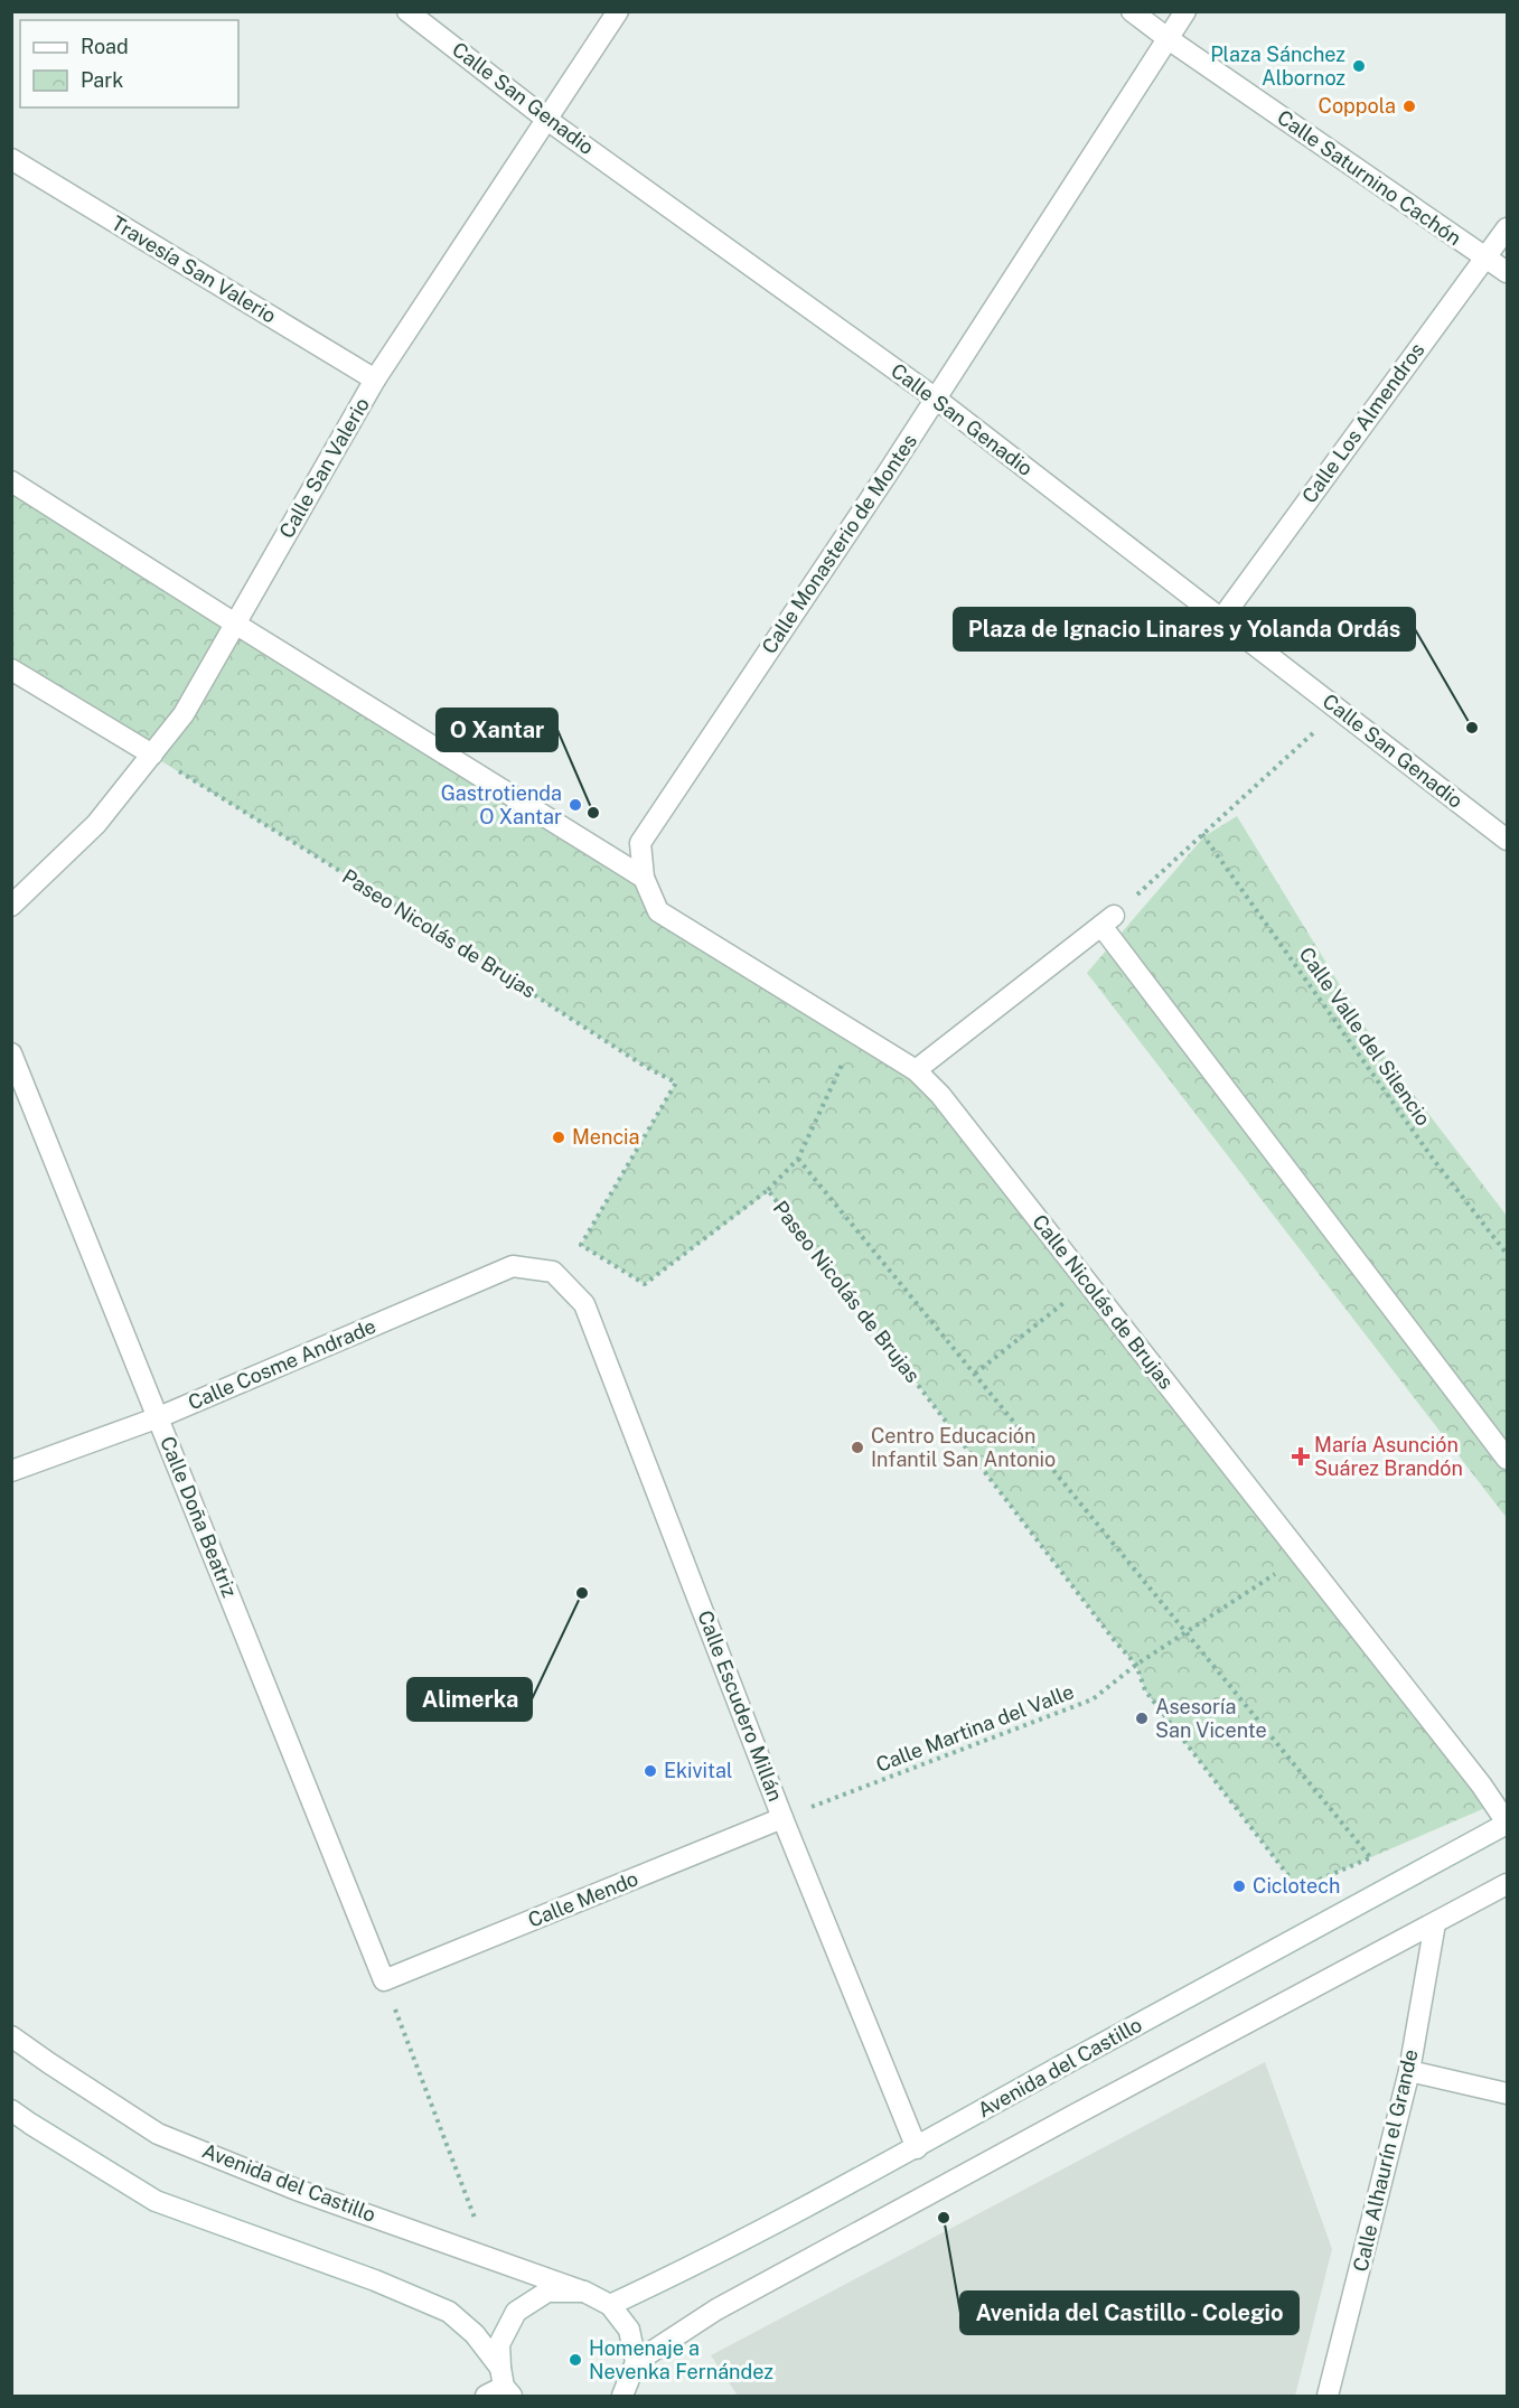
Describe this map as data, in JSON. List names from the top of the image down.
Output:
{
  "streets": {
    "street": [
      "Calle San Genadio",
      "Calle Saturnino Cachón",
      "Travesía San Valerio",
      "Calle Los Almendros",
      "Calle San Valerio",
      "Calle Monasterio de Montes",
      "Calle Nicolás de Brujas",
      "Calle Cosme Andrade",
      "Calle Doña Beatriz",
      "Calle Escudero Millán",
      "Calle Mendo",
      "Avenida del Castillo",
      "Calle Alhaurín el Grande"
    ],
    "path": ["Paseo Nicolás de Brujas", "Calle Valle del Silencio", "Calle Martina del Valle"]
  },
  "crossings": [
    ["Calle San Genadio", "Calle Los Almendros"],
    ["Calle San Genadio", "Calle San Valerio"],
    ["Calle San Genadio", "Calle Monasterio de Montes"],
    ["Calle Saturnino Cachón", "Calle Los Almendros"],
    ["Calle Saturnino Cachón", "Calle Monasterio de Montes"],
    ["Travesía San Valerio", "Calle San Valerio"],
    ["Calle San Valerio", "Paseo Nicolás de Brujas"],
    ["Calle Monasterio de Montes", "Calle Nicolás de Brujas"],
    ["Paseo Nicolás de Brujas", "Calle Martina del Valle"],
    ["Calle Nicolás de Brujas", "Calle Martina del Valle"],
    ["Calle Nicolás de Brujas", "Avenida del Castillo"],
    ["Calle Cosme Andrade", "Calle Doña Beatriz"],
    ["Calle Cosme Andrade", "Calle Escudero Millán"],
    ["Calle Doña Beatriz", "Calle Mendo"],
    ["Calle Escudero Millán", "Calle Martina del Valle"],
    ["Calle Escudero Millán", "Calle Mendo"],
    ["Calle Escudero Millán", "Avenida del Castillo"],
    ["Calle Martina del Valle", "Calle Mendo"]
  ],
  "places": {
    "other": [
      "Plaza Sánchez Albornoz",
      "Coppola",
      "Plaza de Ignacio Linares y Yolanda Ordás",
      "Gastrotienda O Xantar",
      "O Xantar",
      "Mencia",
      "Centro Educación Infantil San Antonio",
      "Alimerka",
      "Asesoría San Vicente",
      "Ekivital",
      "Ciclotech",
      "Avenida del Castillo - Colegio",
      "Homenaje a Nevenka Fernández"
    ],
    "health": ["María Asunción Suárez Brandón"]
  },
  "legend": ["Road", "Park"]
}
